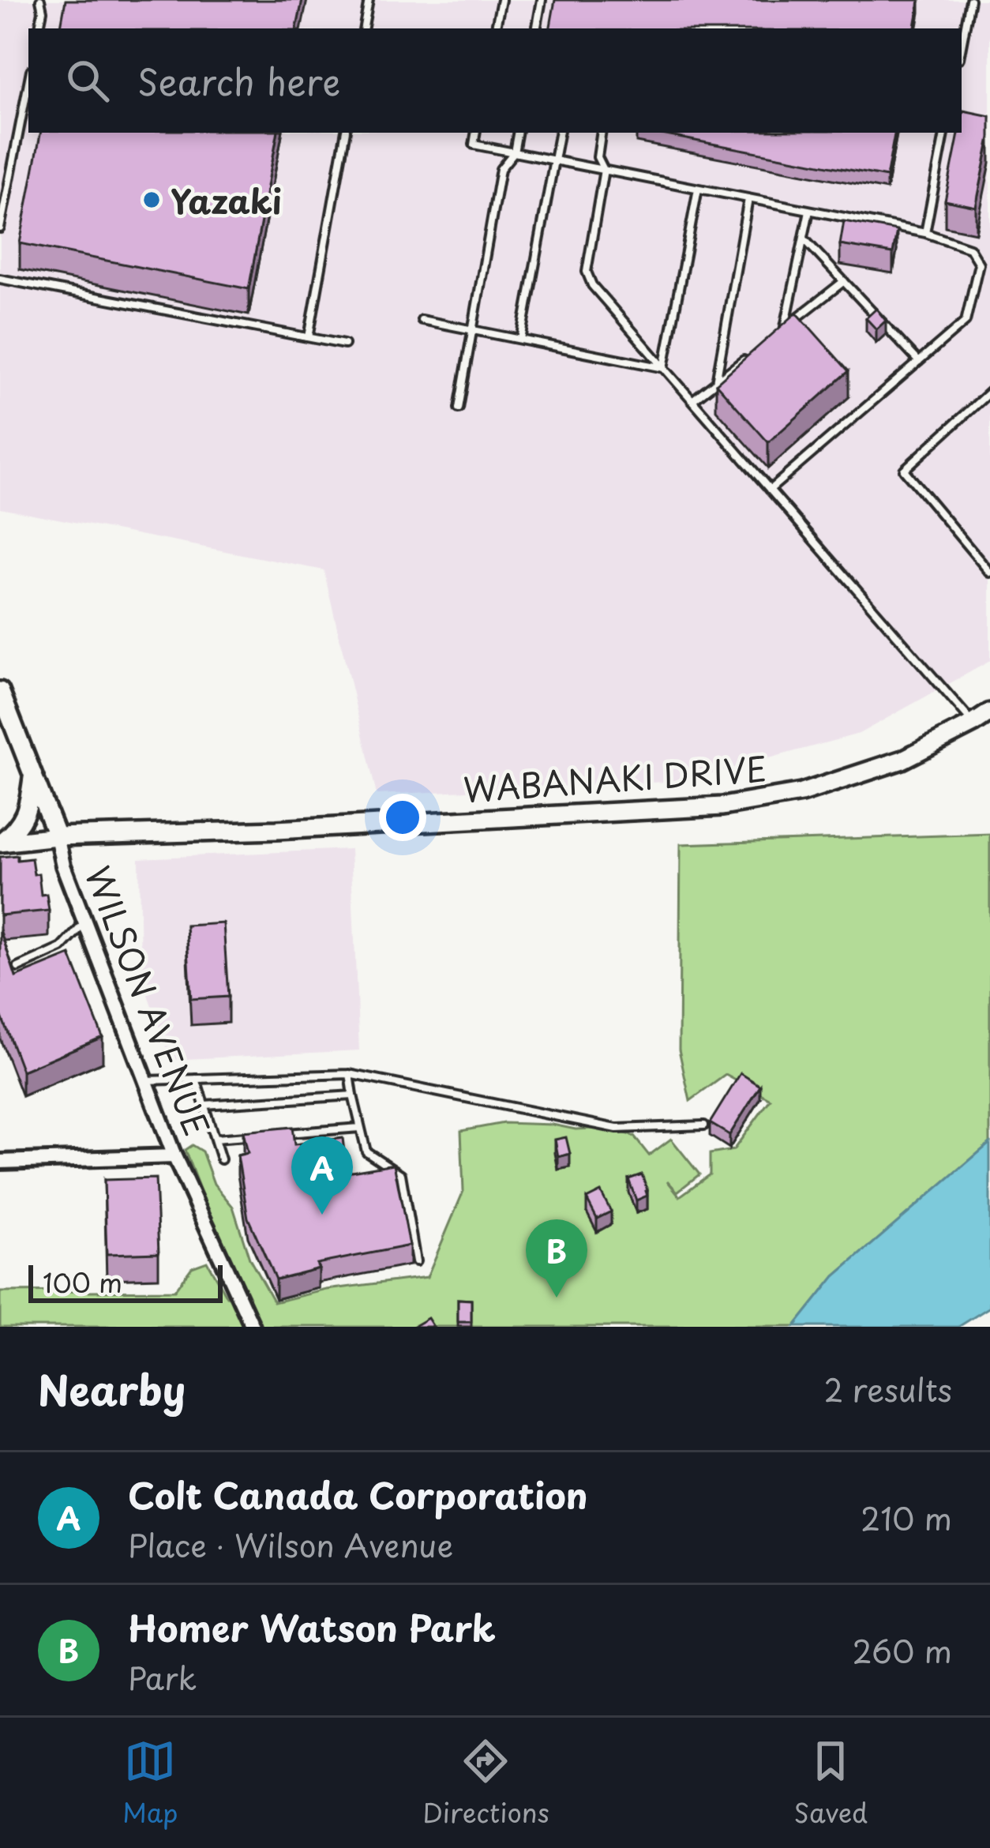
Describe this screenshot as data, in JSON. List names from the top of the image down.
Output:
{
  "streets": {
    "street": ["WABANAKI DRIVE", "WILSON AVENUE"]
  },
  "crossings": [
    ["WABANAKI DRIVE", "WILSON AVENUE"]
  ],
  "places": ["Yazaki"],
  "scale_bar": "100 m",
  "page": {
    "search": "Search here",
    "pins": ["A", "B"],
    "scale": "100 m",
    "heading": ["Nearby", "2 results"],
    "list": [
      {
        "mark": "A",
        "name": "Colt Canada Corporation",
        "note": "Place · Wilson Avenue",
        "value": "210 m"
      },
      {
        "mark": "B",
        "name": "Homer Watson Park",
        "note": "Park",
        "value": "260 m"
      }
    ],
    "nav": ["Map", "Directions", "Saved"]
  }
}
